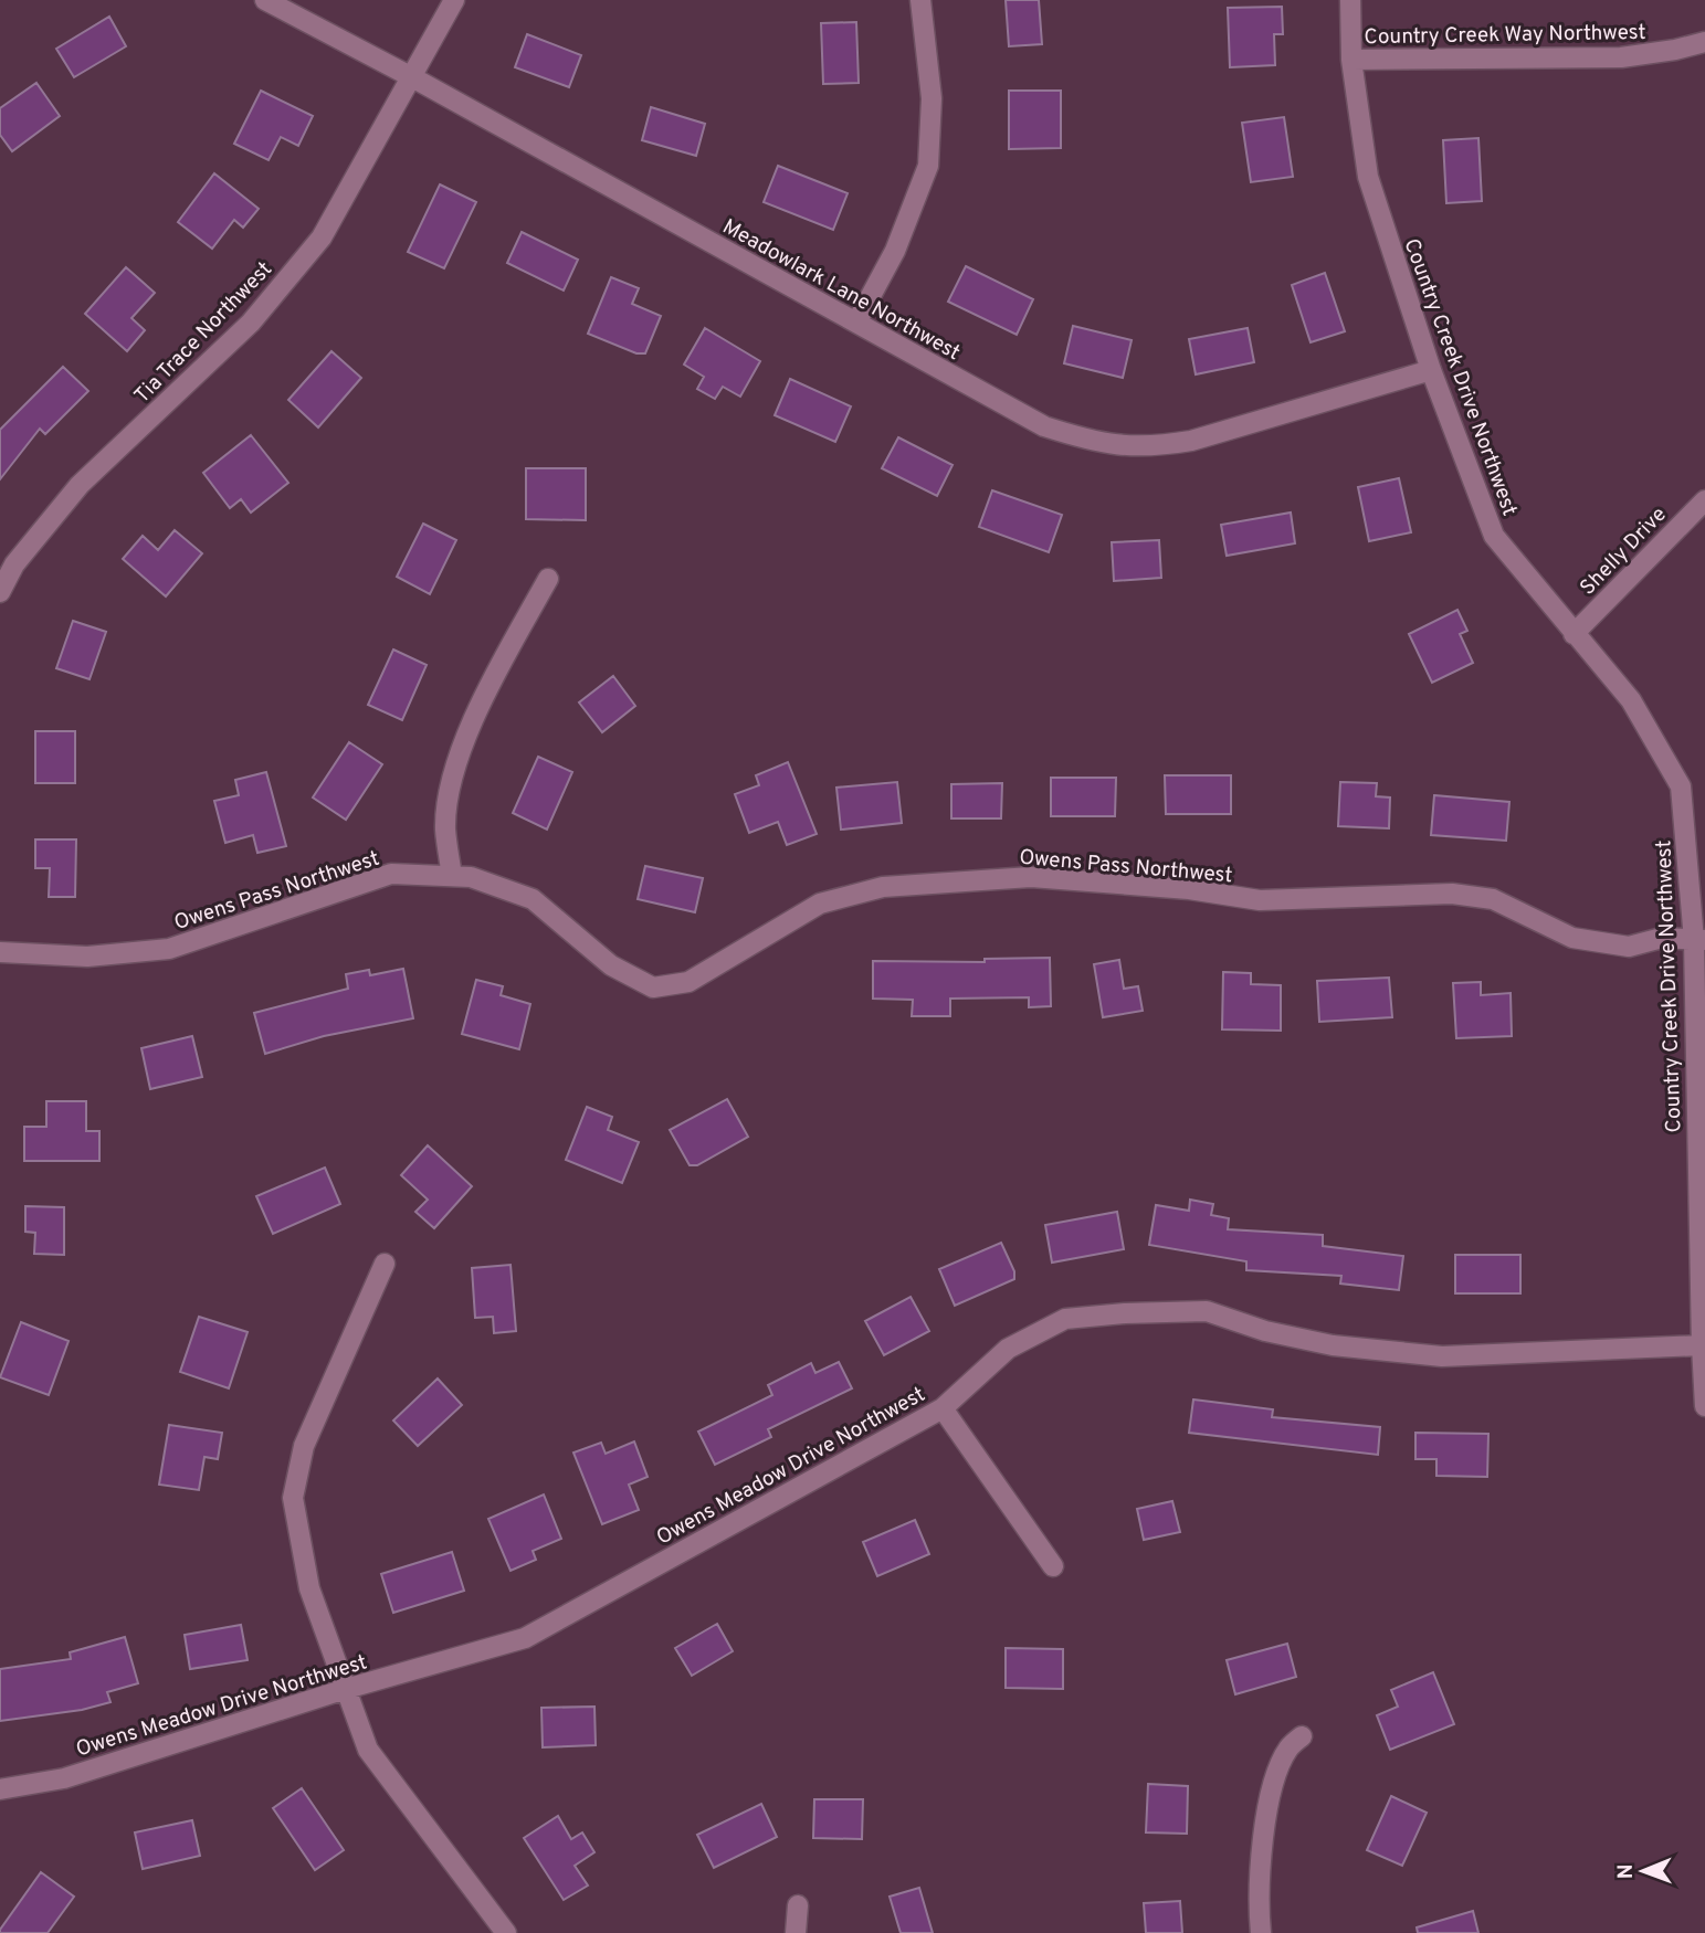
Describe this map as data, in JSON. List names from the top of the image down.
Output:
{
  "streets": {
    "street": [
      "Country Creek Way Northwest",
      "Meadowlark Lane Northwest",
      "Tia Trace Northwest",
      "Country Creek Drive Northwest",
      "Shelly Drive",
      "Owens Pass Northwest",
      "Owens Meadow Drive Northwest"
    ]
  },
  "crossings": [
    ["Country Creek Way Northwest", "Country Creek Drive Northwest"],
    ["Meadowlark Lane Northwest", "Tia Trace Northwest"],
    ["Meadowlark Lane Northwest", "Country Creek Drive Northwest"],
    ["Country Creek Drive Northwest", "Shelly Drive"],
    ["Country Creek Drive Northwest", "Owens Pass Northwest"],
    ["Country Creek Drive Northwest", "Owens Meadow Drive Northwest"]
  ],
  "north": "left"
}
